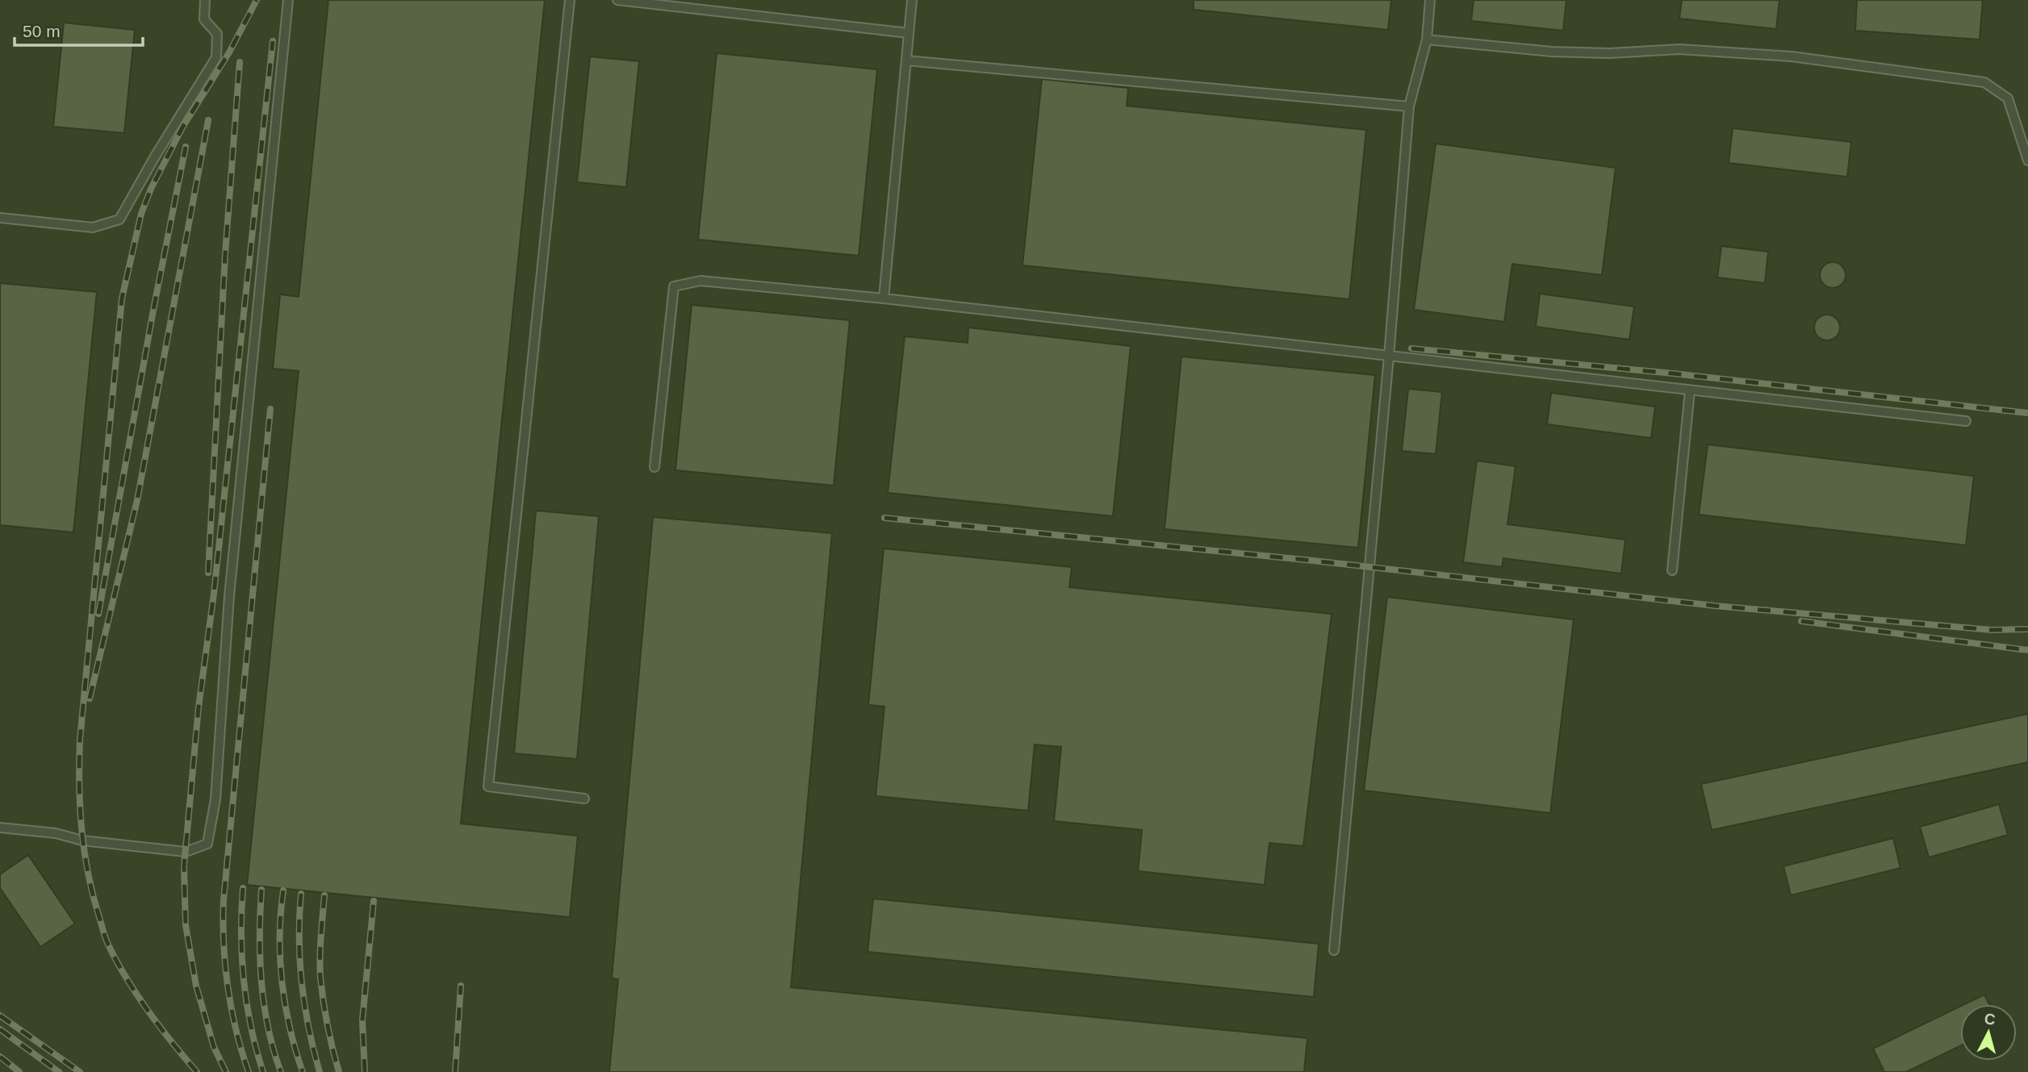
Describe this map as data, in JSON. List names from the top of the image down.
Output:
{
  "scale_bar": "50 m",
  "north": "top"
}
